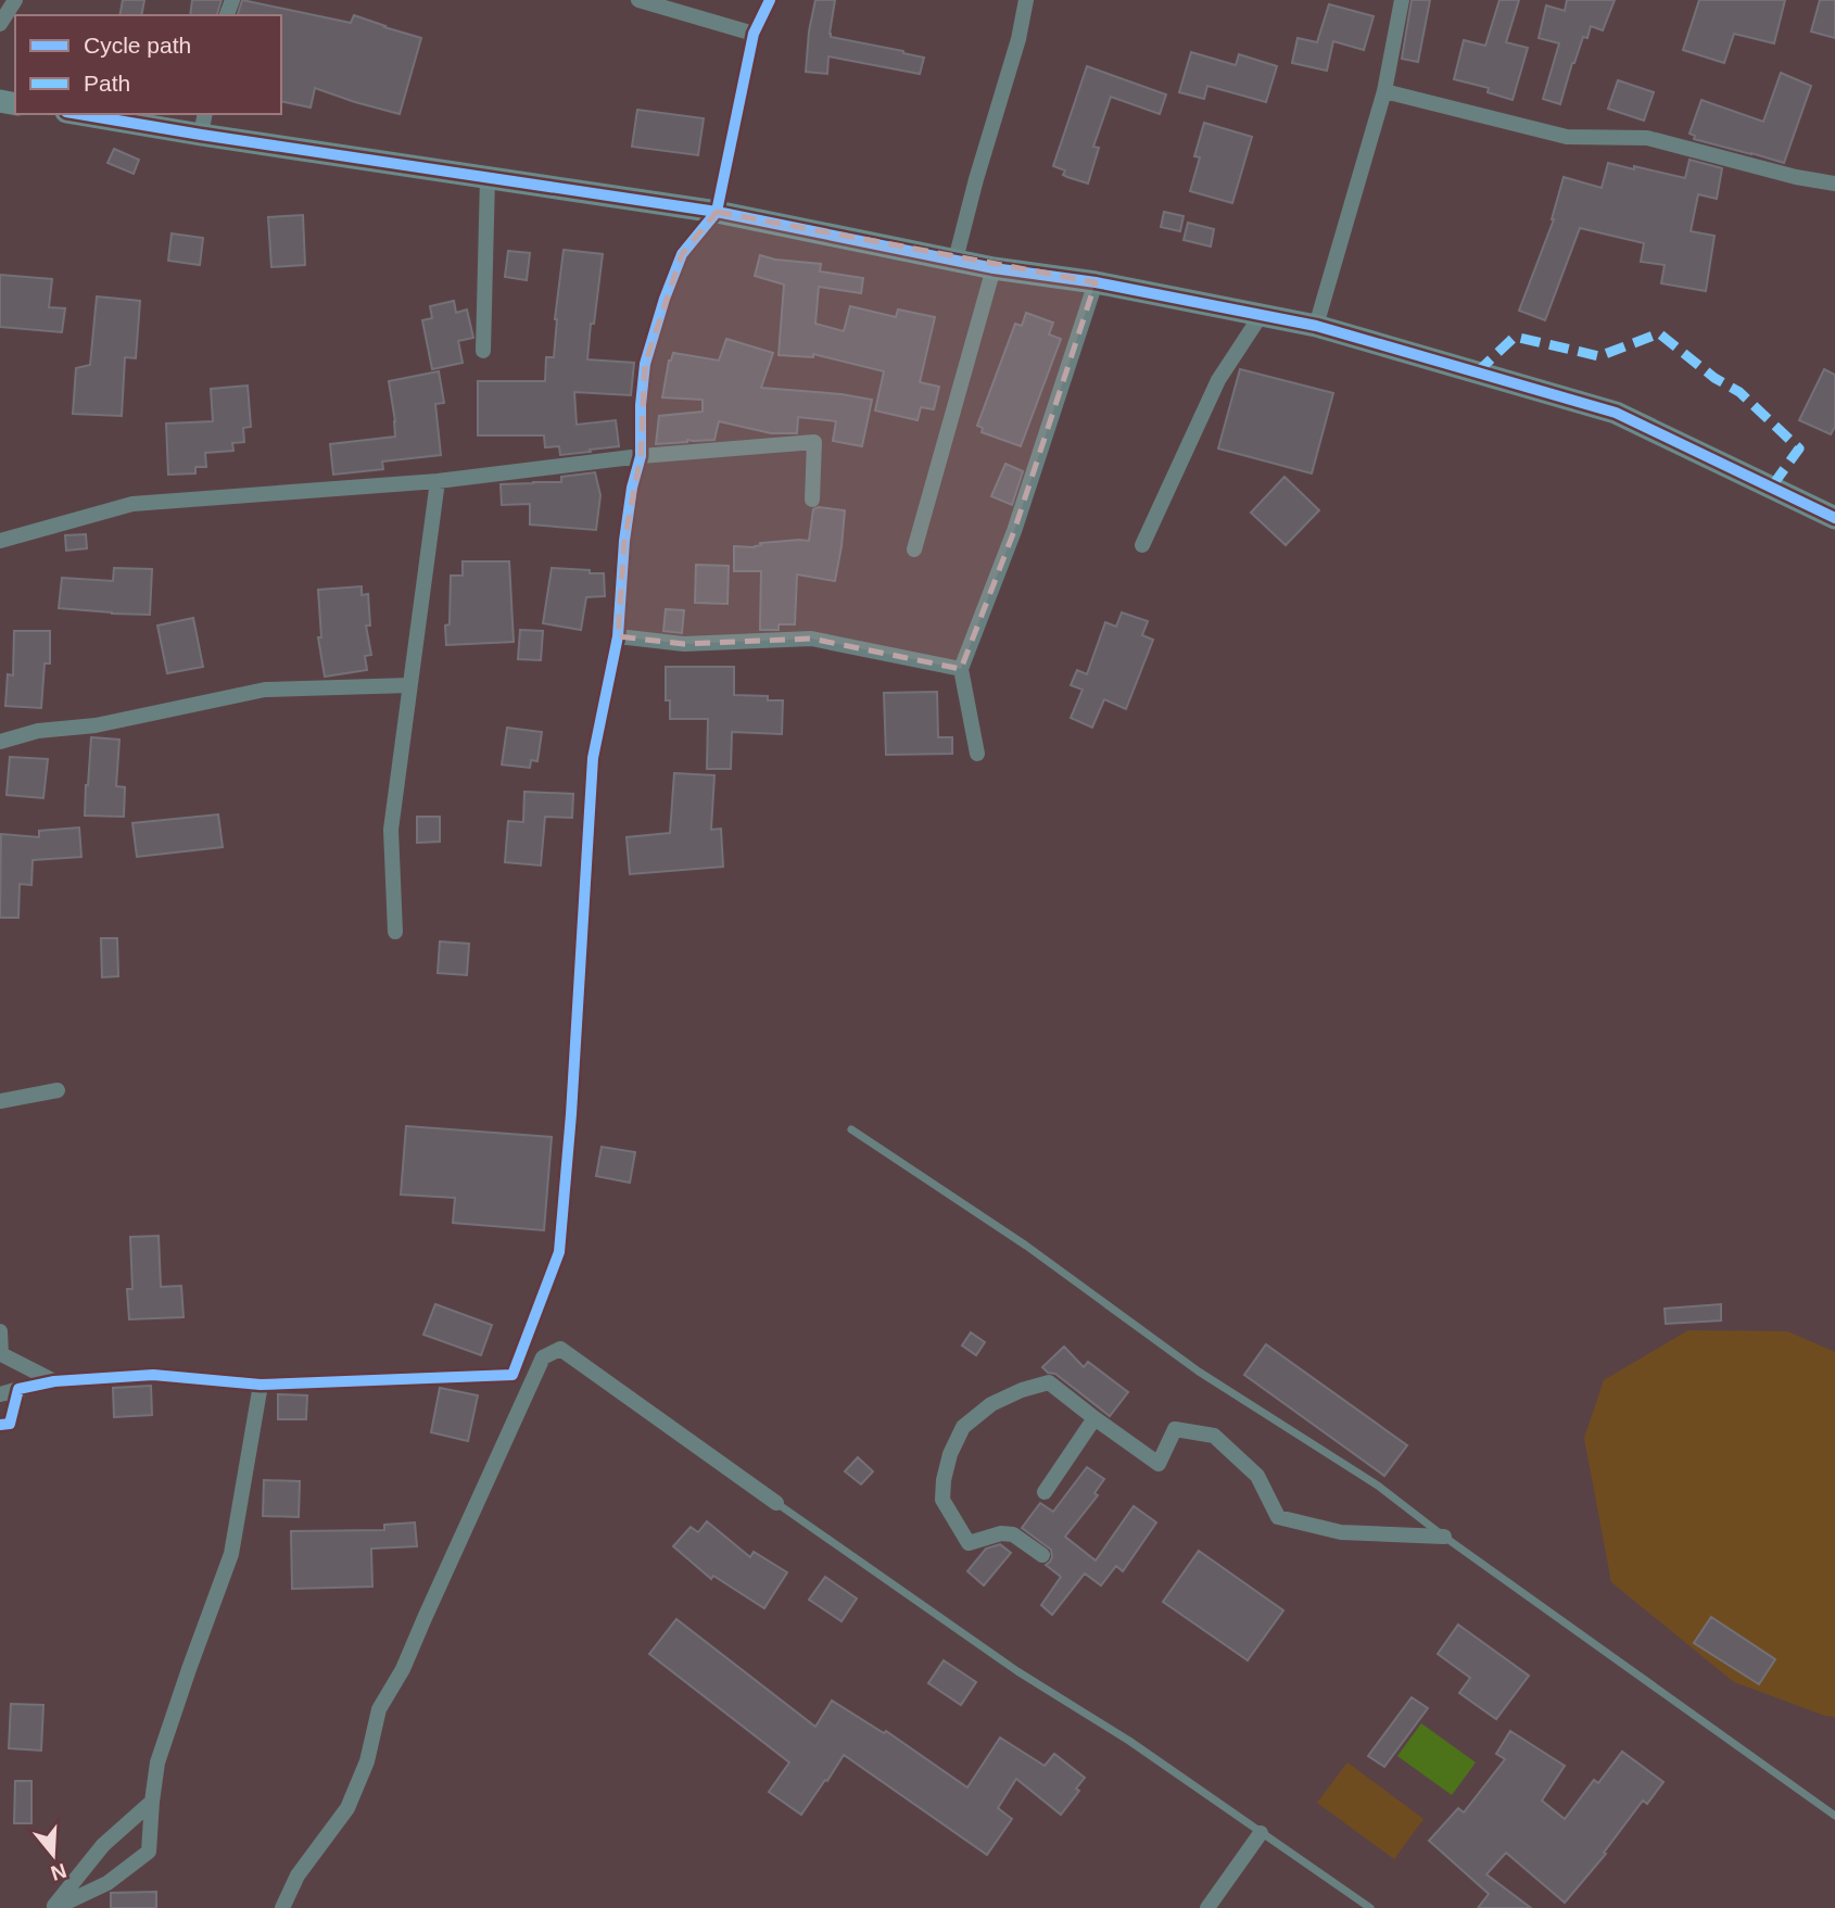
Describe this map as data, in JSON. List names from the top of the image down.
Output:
{
  "legend": ["Cycle path", "Path"],
  "north": "bottom"
}
